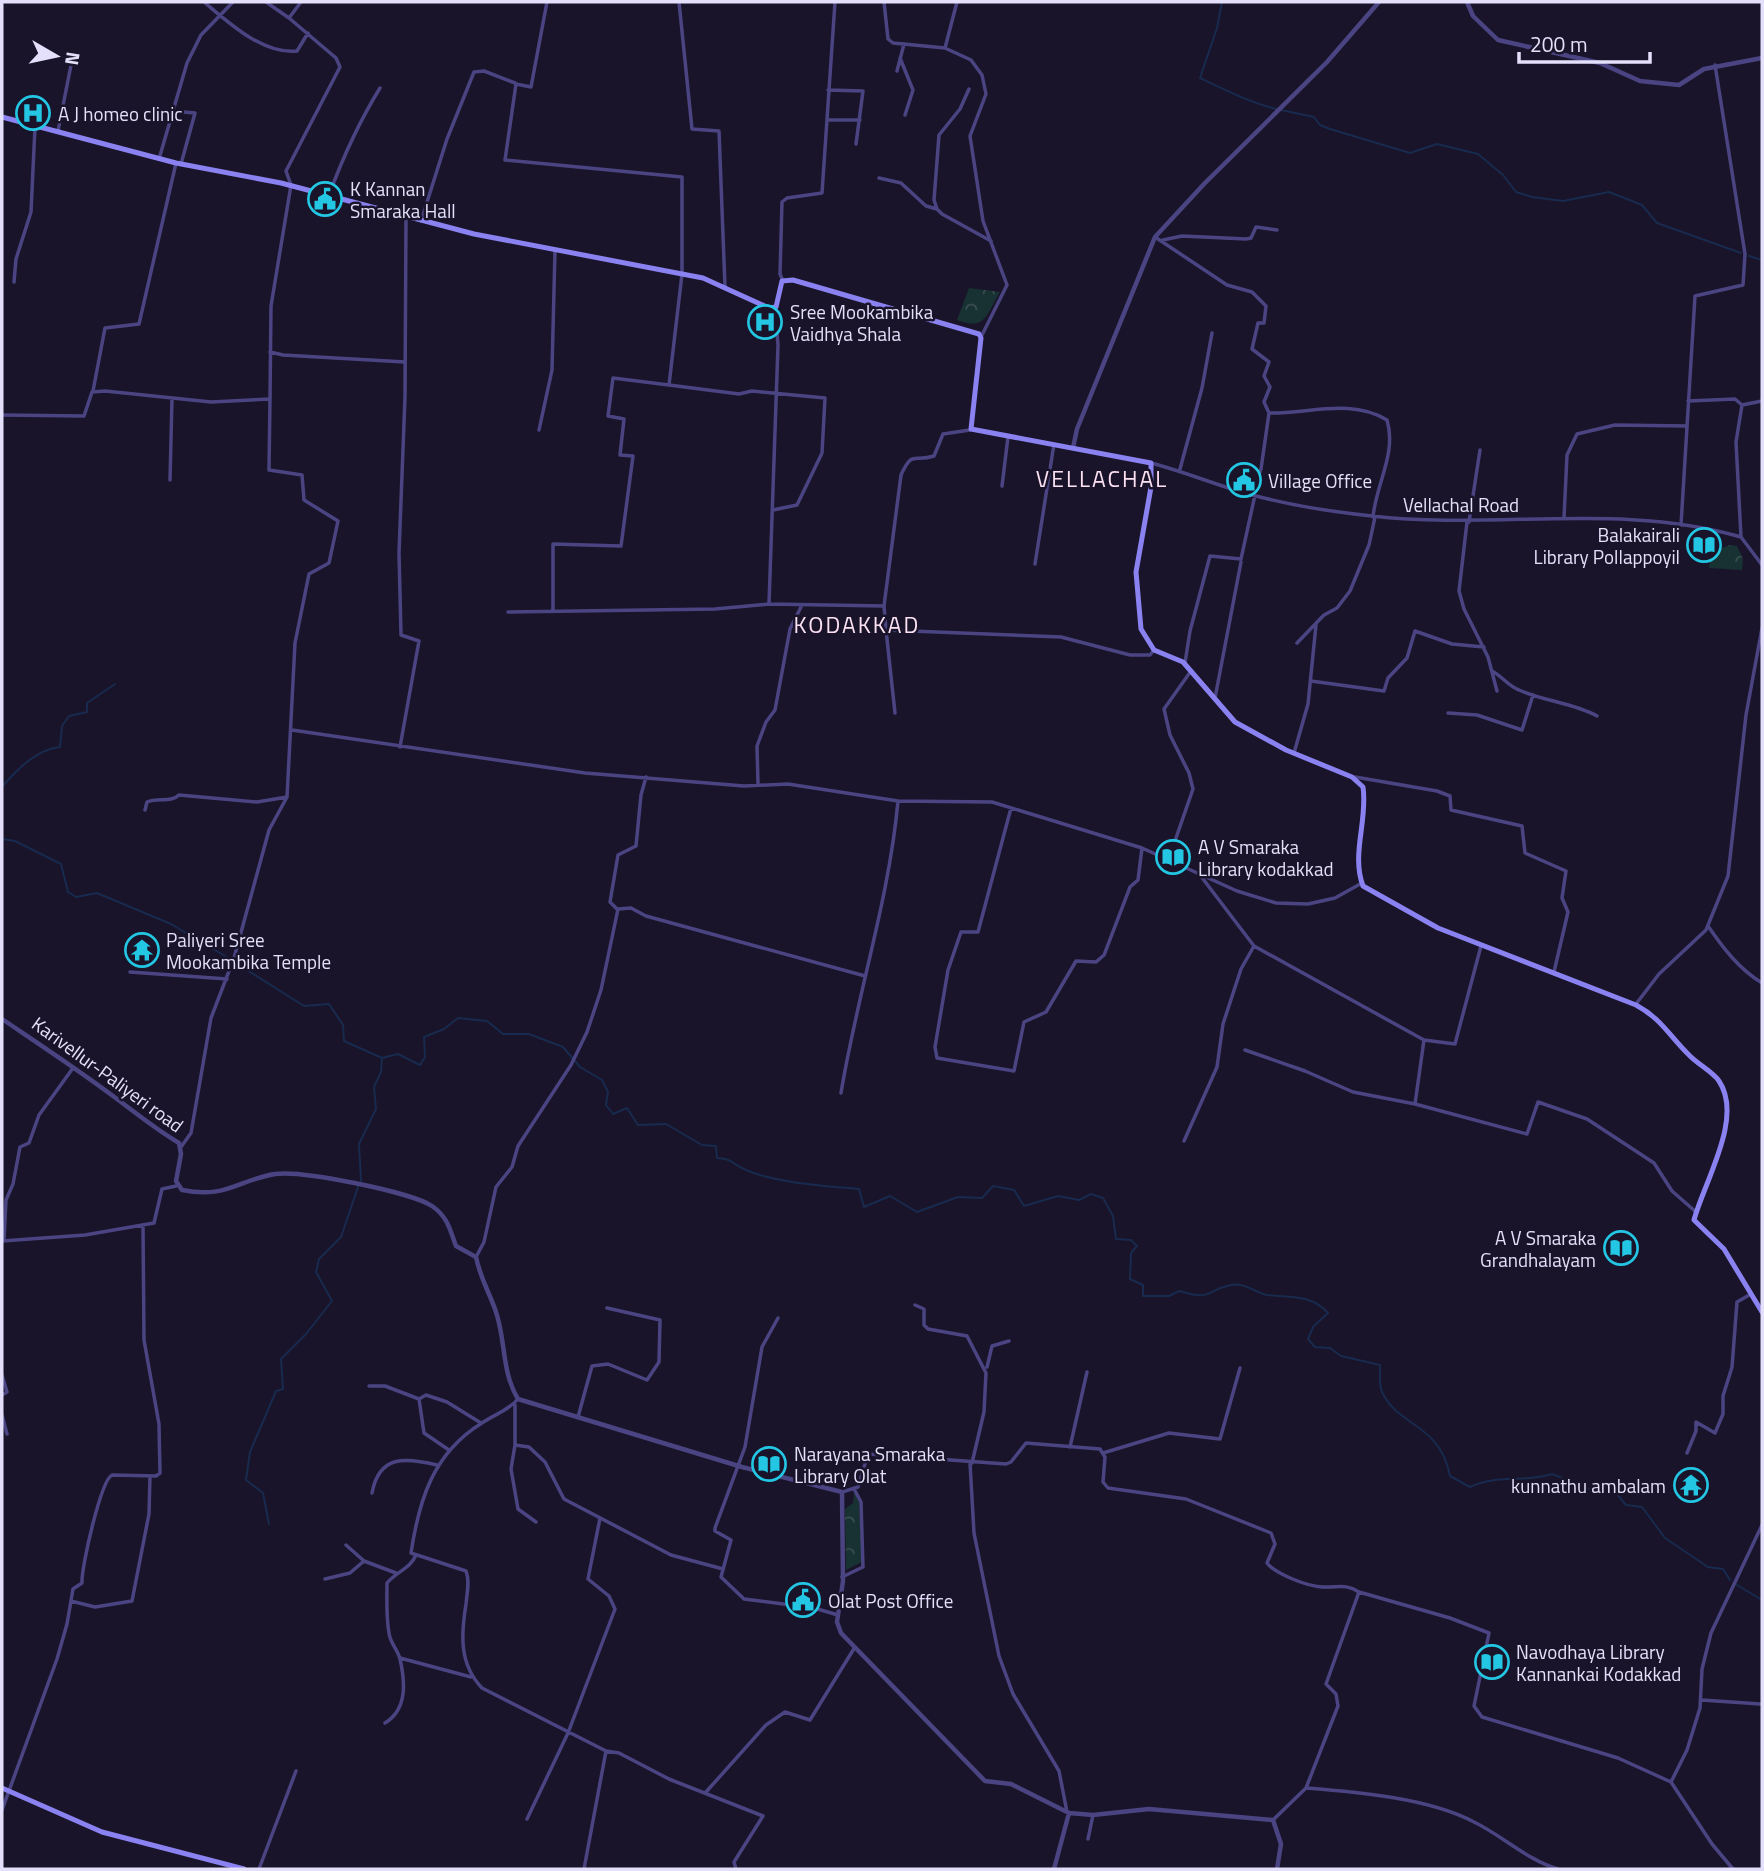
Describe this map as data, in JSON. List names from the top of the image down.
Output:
{
  "streets": {
    "street": ["Vellachal Road", "Karivellur-Paliyeri road"]
  },
  "districts": ["VELLACHAL", "KODAKKAD"],
  "places": {
    "hospital": ["A J homeo clinic", "Sree Mookambika Vaidhya Shala"],
    "public building": ["K Kannan Smaraka Hall", "Village Office", "Olat Post Office"],
    "library": [
      "Balakairali Library Pollappoyil",
      "A V Smaraka Library kodakkad",
      "A V Smaraka Grandhalayam",
      "Narayana Smaraka Library Olat",
      "Navodhaya Library Kannankai Kodakkad"
    ],
    "temple": ["Paliyeri Sree Mookambika Temple", "kunnathu ambalam"]
  },
  "scale_bar": "200 m",
  "north": "right"
}
